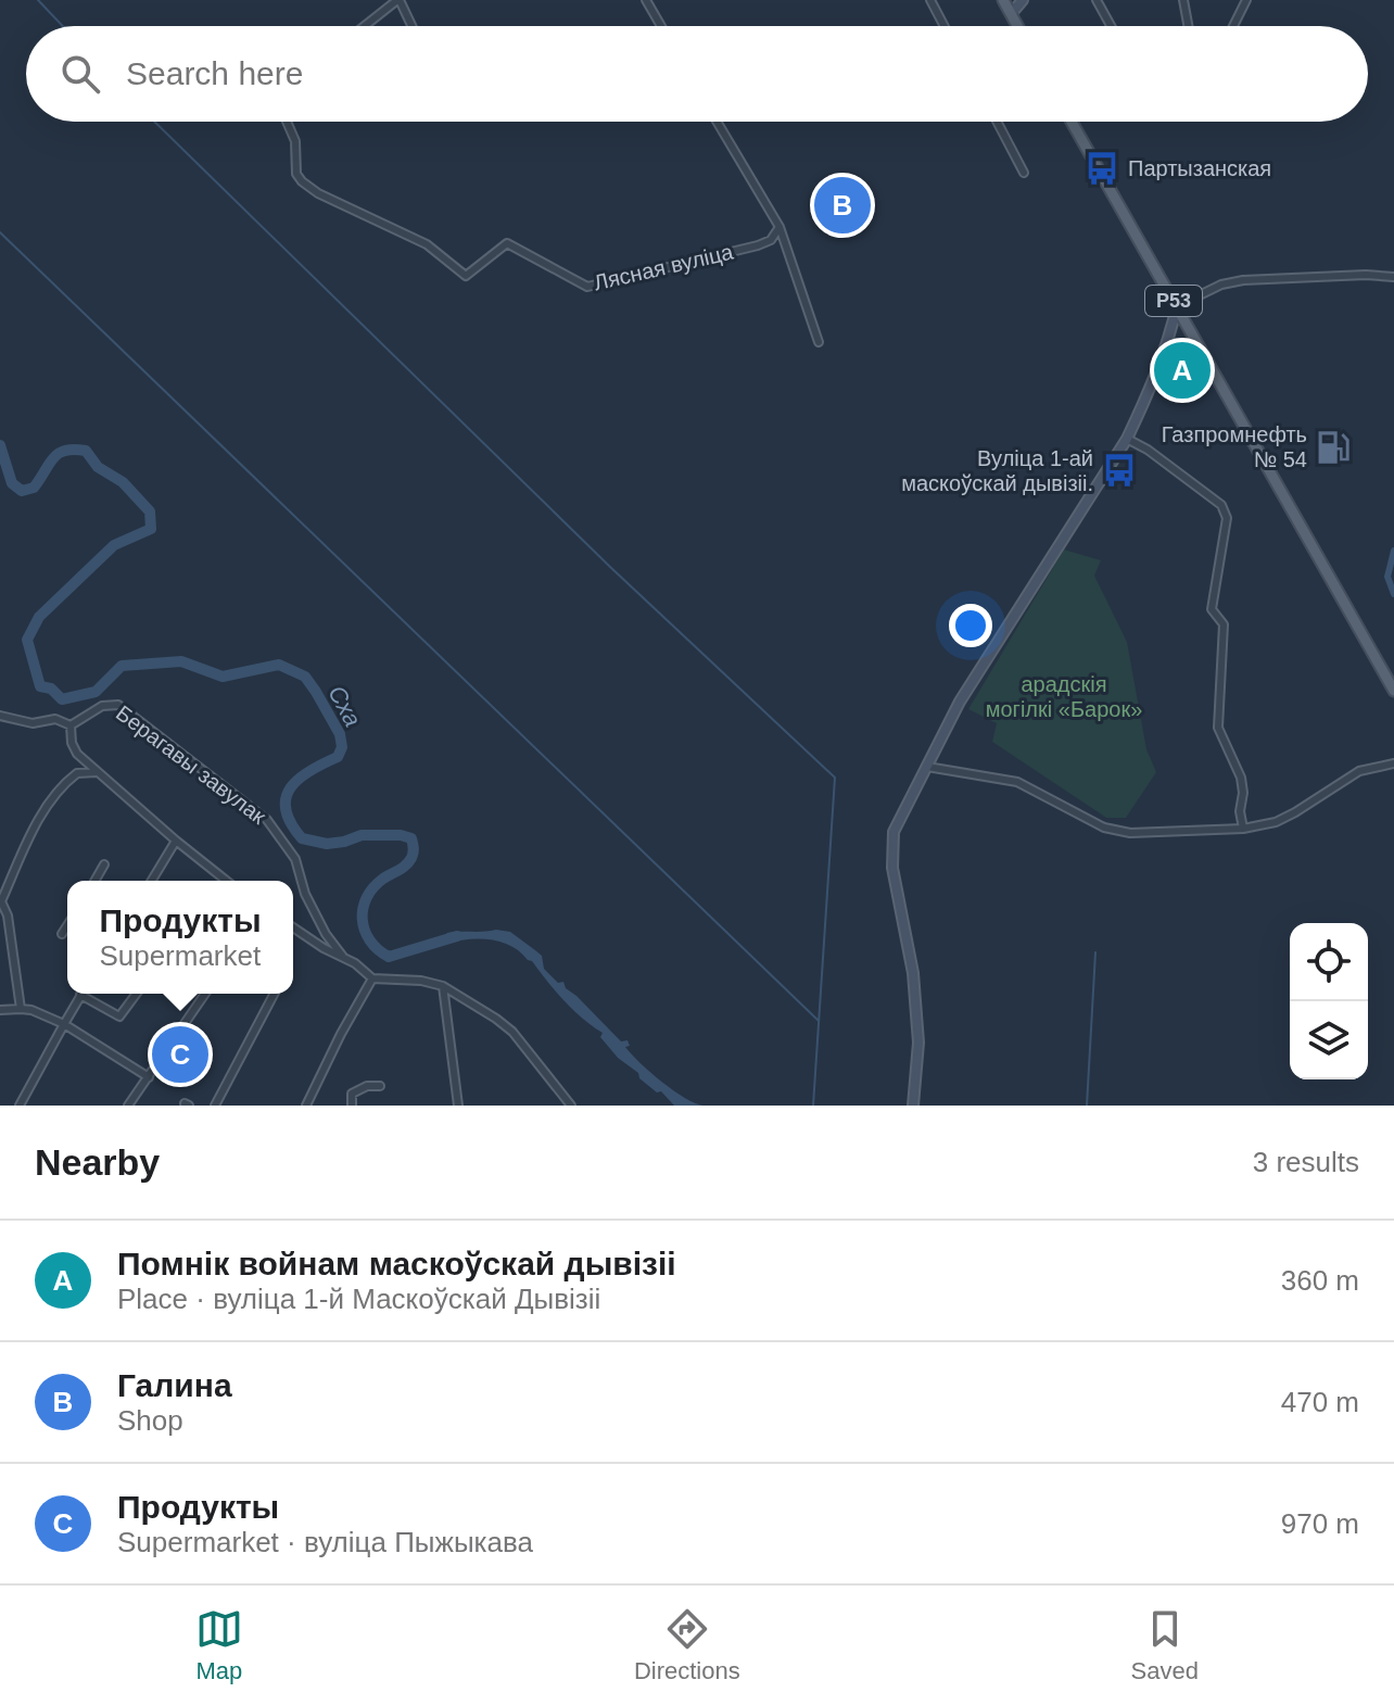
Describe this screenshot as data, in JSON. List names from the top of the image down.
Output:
{
  "streets": {
    "main road": ["Р53"],
    "street": ["Лясная вуліца", "Берагавы завулак"]
  },
  "water": ["Сха"],
  "parks": ["арадскія могілкі «Барок»"],
  "places": {
    "bus stop": ["Партызанская", "Вуліца 1-ай маскоўскай дывізіі."],
    "fuel station": ["Газпромнефть № 54"]
  },
  "page": {
    "search": "Search here",
    "pins": ["B", "A", "C"],
    "popup": ["Продукты", "Supermarket"],
    "heading": ["Nearby", "3 results"],
    "list": [
      {
        "mark": "A",
        "name": "Помнік войнам маскоўскай дывізіі",
        "note": "Place · вуліца 1-й Маскоўскай Дывізіі",
        "value": "360 m"
      },
      {
        "mark": "B",
        "name": "Галина",
        "note": "Shop",
        "value": "470 m"
      },
      {
        "mark": "C",
        "name": "Продукты",
        "note": "Supermarket · вуліца Пыжыкава",
        "value": "970 m"
      }
    ],
    "nav": ["Map", "Directions", "Saved"]
  }
}
